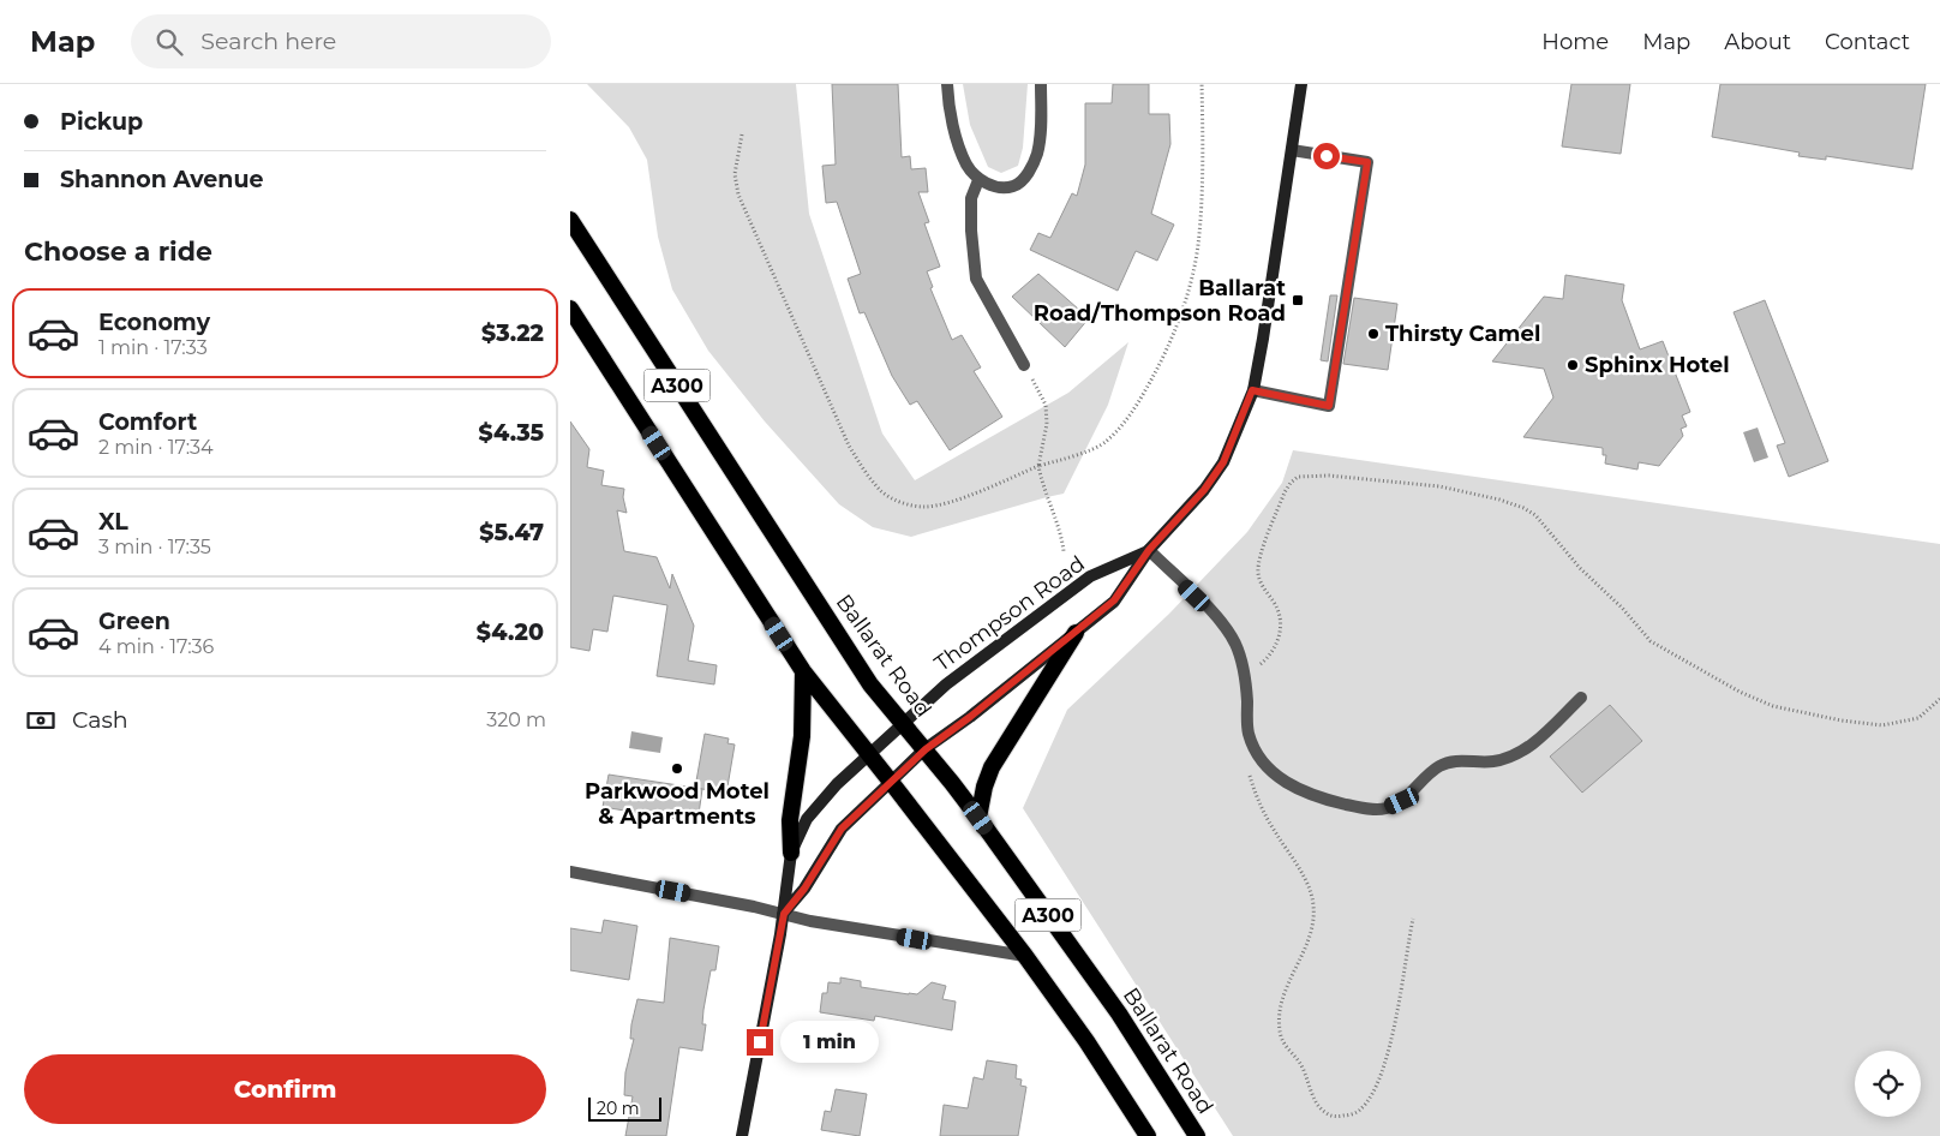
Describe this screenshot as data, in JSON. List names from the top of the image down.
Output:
{
  "streets": {
    "highway": ["A300", "Ballarat Road"],
    "main road": ["Thompson Road"]
  },
  "crossings": [
    ["A300", "Thompson Road"],
    ["Thompson Road", "Ballarat Road"]
  ],
  "places": {
    "transit": ["Ballarat Road/Thompson Road"],
    "other": ["Thirsty Camel", "Sphinx Hotel", "Parkwood Motel & Apartments"]
  },
  "scale_bar": "20 m",
  "page": {
    "header": "Map",
    "search": "Search here",
    "nav": [
      "Home",
      "Map",
      "About",
      "Contact"
    ],
    "banner": ["Pickup", "Shannon Avenue"],
    "heading": "Choose a ride",
    "list": [
      {
        "name": "Economy",
        "note": "1 min · 17:33",
        "value": "$3.22"
      },
      {
        "name": "Comfort",
        "note": "2 min · 17:34",
        "value": "$4.35"
      },
      {
        "name": "XL",
        "note": "3 min · 17:35",
        "value": "$5.47"
      },
      {
        "name": "Green",
        "note": "4 min · 17:36",
        "value": "$4.20"
      }
    ],
    "pay": ["Cash", "320 m"],
    "bubble": "1 min",
    "buttons": "Confirm",
    "scale": "20 m"
  }
}
